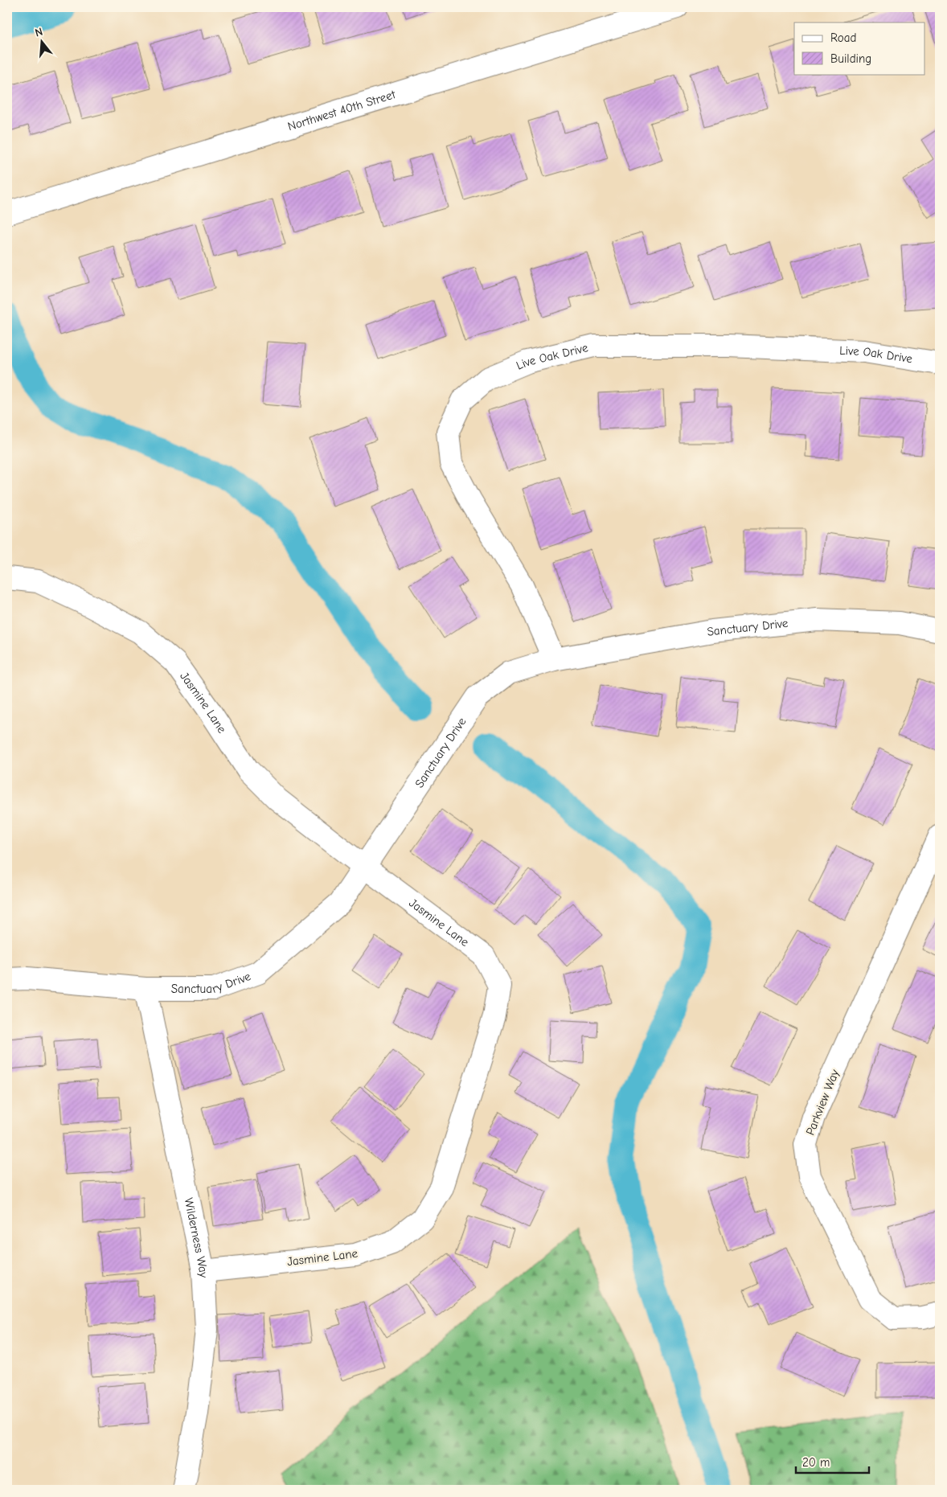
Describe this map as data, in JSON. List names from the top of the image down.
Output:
{
  "streets": {
    "street": [
      "Northwest 40th Street",
      "Live Oak Drive",
      "Sanctuary Drive",
      "Jasmine Lane",
      "Parkview Way",
      "Wilderness Way"
    ]
  },
  "crossings": [
    ["Live Oak Drive", "Sanctuary Drive"],
    ["Sanctuary Drive", "Jasmine Lane"],
    ["Sanctuary Drive", "Wilderness Way"],
    ["Jasmine Lane", "Wilderness Way"]
  ],
  "legend": ["Road", "Building"],
  "scale_bar": "20 m",
  "north": "top"
}
